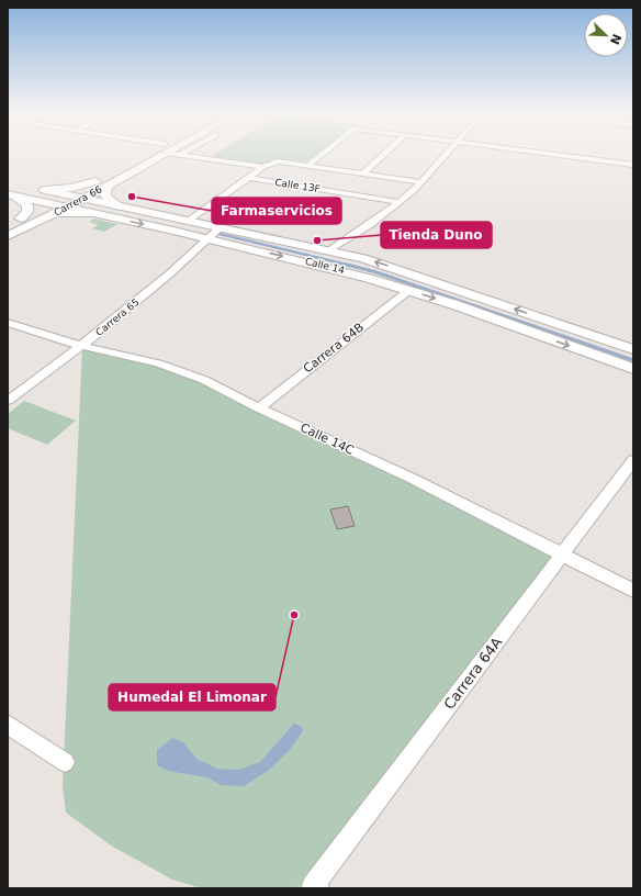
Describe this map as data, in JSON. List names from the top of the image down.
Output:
{
  "streets": {
    "main road": ["Carrera 66"],
    "street": [
      "Calle 13F",
      "Calle 14",
      "Carrera 65",
      "Carrera 64B",
      "Calle 14C",
      "Carrera 64A"
    ]
  },
  "crossings": [
    ["Carrera 66", "Calle 14"],
    ["Calle 14", "Carrera 65"],
    ["Calle 14", "Carrera 64B"],
    ["Carrera 65", "Calle 14C"],
    ["Carrera 64B", "Calle 14C"],
    ["Calle 14C", "Carrera 64A"]
  ],
  "places": ["Farmaservicios", "Tienda Duno", "Humedal El Limonar"],
  "north": "bottom right"
}
